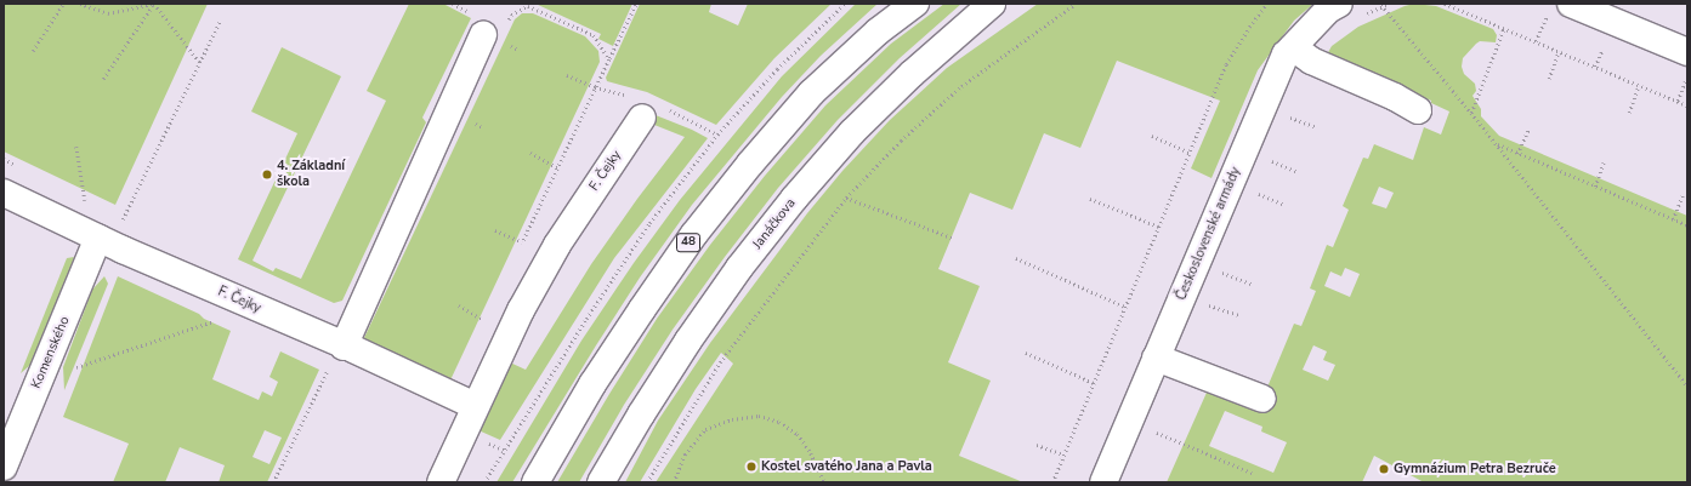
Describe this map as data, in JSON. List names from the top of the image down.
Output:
{
  "streets": {
    "street": [
      "F. Čejky",
      "Janáčkova",
      "Československé armády",
      "48",
      "Komenského"
    ]
  },
  "crossings": [
    ["F. Čejky", "Komenského"]
  ],
  "places": ["4. Základní škola", "Kostel svatého Jana a Pavla", "Gymnázium Petra Bezruče"]
}
